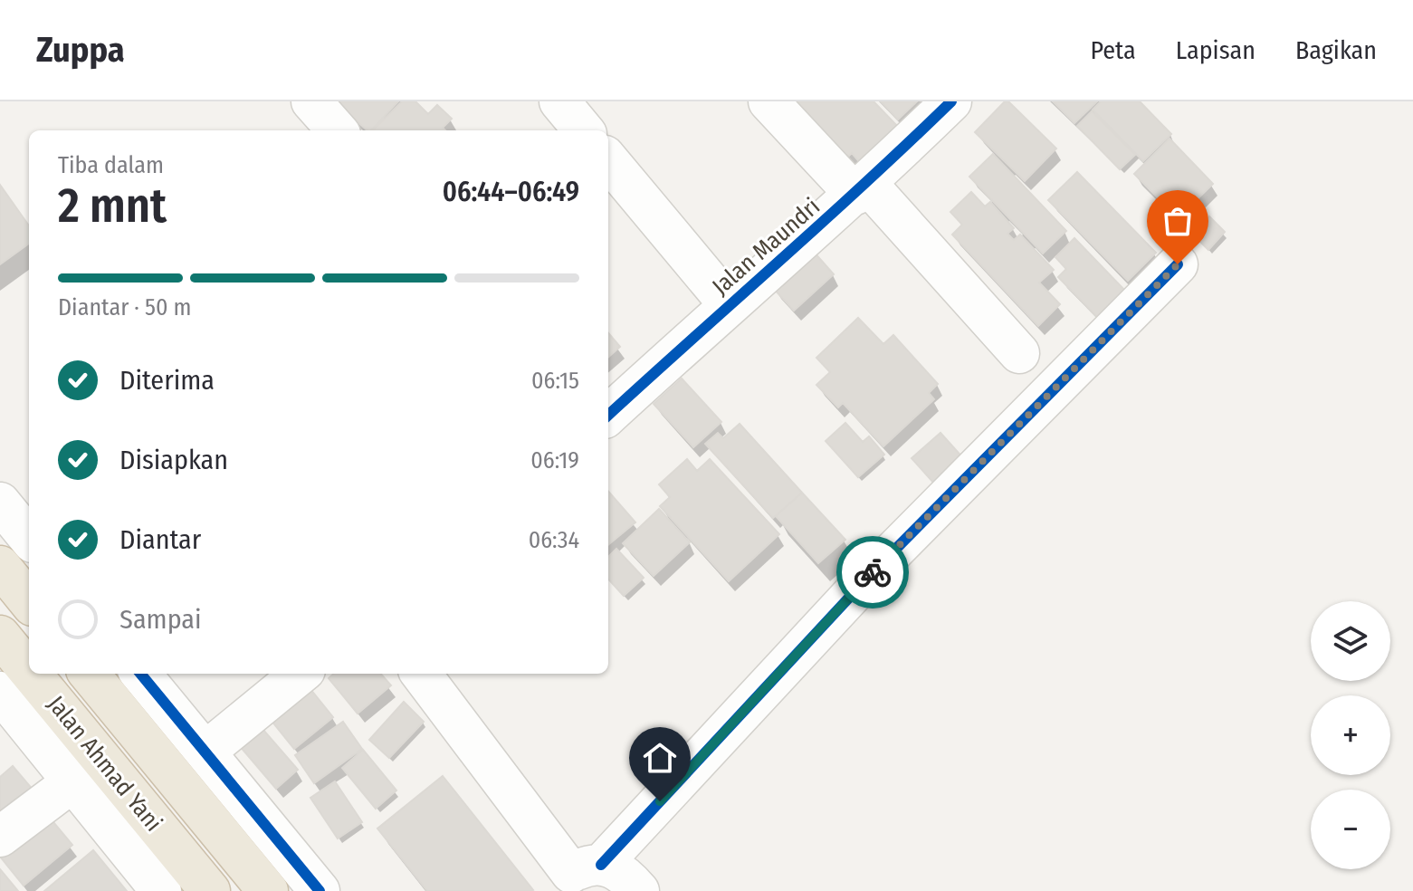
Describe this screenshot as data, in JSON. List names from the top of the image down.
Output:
{
  "streets": {
    "highway": ["Jalan Ahmad Yani"],
    "street": ["Jalan Maundri"]
  },
  "page": {
    "header": "Zuppa",
    "nav": ["Peta", "Lapisan", "Bagikan"],
    "heading": ["2 mnt", "Tiba dalam", "06:44–06:49"],
    "bar": "Diantar · 50 m",
    "list": [
      ["Diterima", "06:15"],
      ["Disiapkan", "06:19"],
      ["Diantar", "06:34"],
      "Sampai"
    ],
    "map_buttons": ["+", "−"]
  }
}
